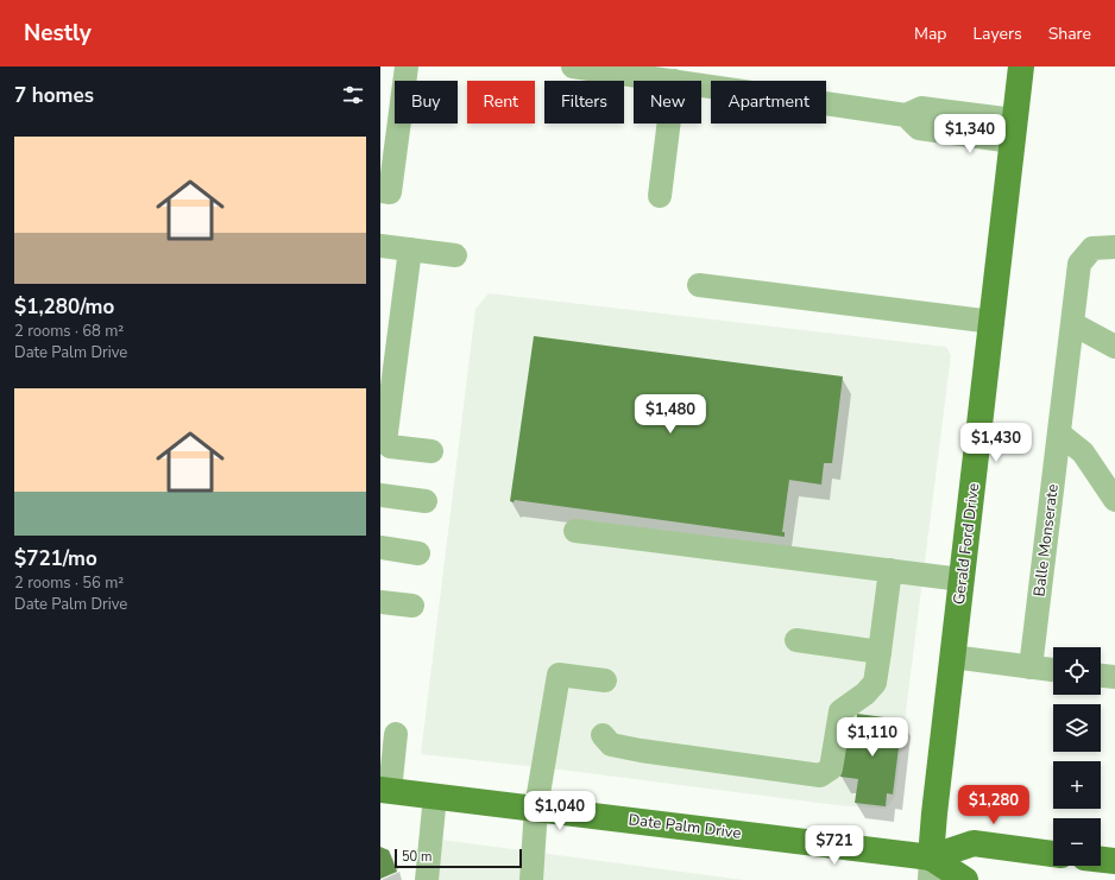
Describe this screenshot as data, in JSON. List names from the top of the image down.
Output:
{
  "streets": {
    "main road": ["Gerald Ford Drive", "Date Palm Drive"],
    "street": ["Balle Monserate"]
  },
  "crossings": [
    ["Gerald Ford Drive", "Date Palm Drive"]
  ],
  "scale_bar": "50 m",
  "page": {
    "header": "Nestly",
    "nav": ["Map", "Layers", "Share"],
    "heading": "7 homes",
    "chip": [
      "Buy",
      "Rent",
      "Filters",
      "New",
      "Apartment"
    ],
    "price": [
      "$1,340",
      "$1,480",
      "$1,430",
      "$1,110",
      "$1,280",
      "$1,040",
      "$721"
    ],
    "list": [
      {
        "name": "$1,280/mo",
        "note": "2 rooms · 68 m² · Date Palm Drive"
      },
      {
        "name": "$721/mo",
        "note": "2 rooms · 56 m² · Date Palm Drive"
      }
    ],
    "map_buttons": ["+", "−"],
    "scale": "50 m"
  }
}
